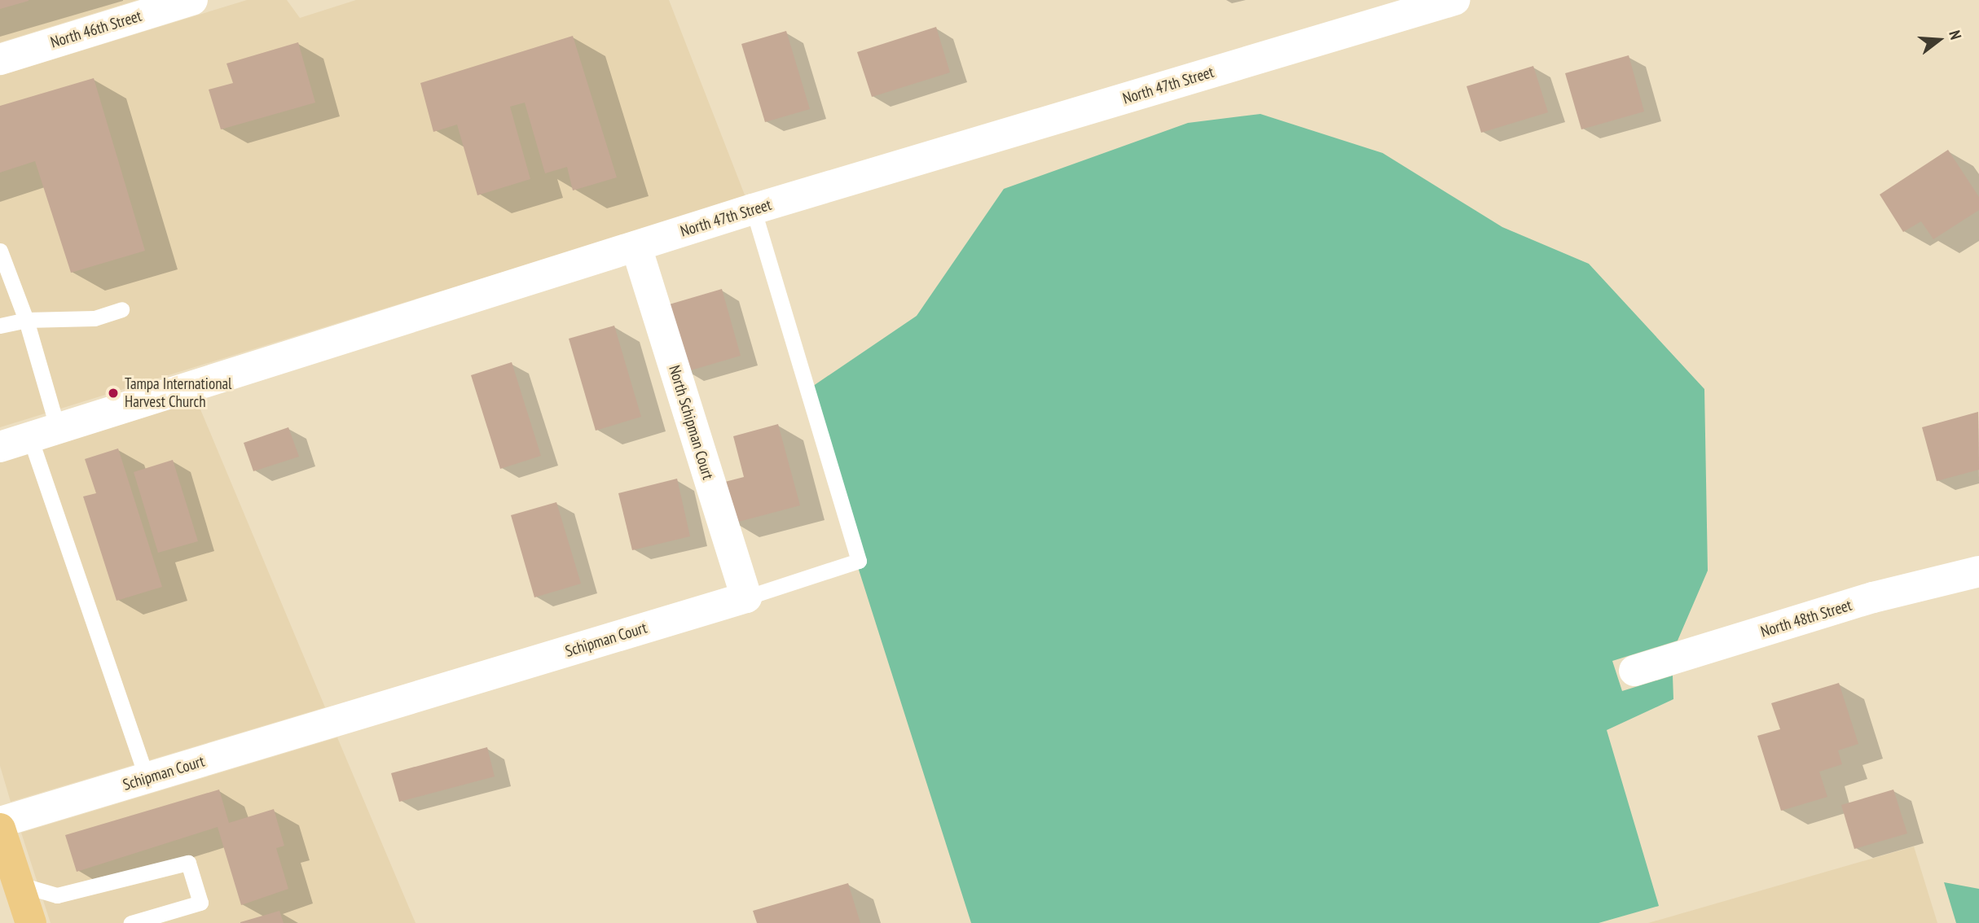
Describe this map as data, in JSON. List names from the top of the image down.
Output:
{
  "streets": {
    "street": [
      "North 46th Street",
      "North 47th Street",
      "North Schipman Court",
      "North 48th Street",
      "Schipman Court"
    ]
  },
  "crossings": [
    ["North 47th Street", "North Schipman Court"],
    ["North 47th Street", "Schipman Court"],
    ["North Schipman Court", "Schipman Court"]
  ],
  "places": ["Tampa International Harvest Church"],
  "north": "right"
}
